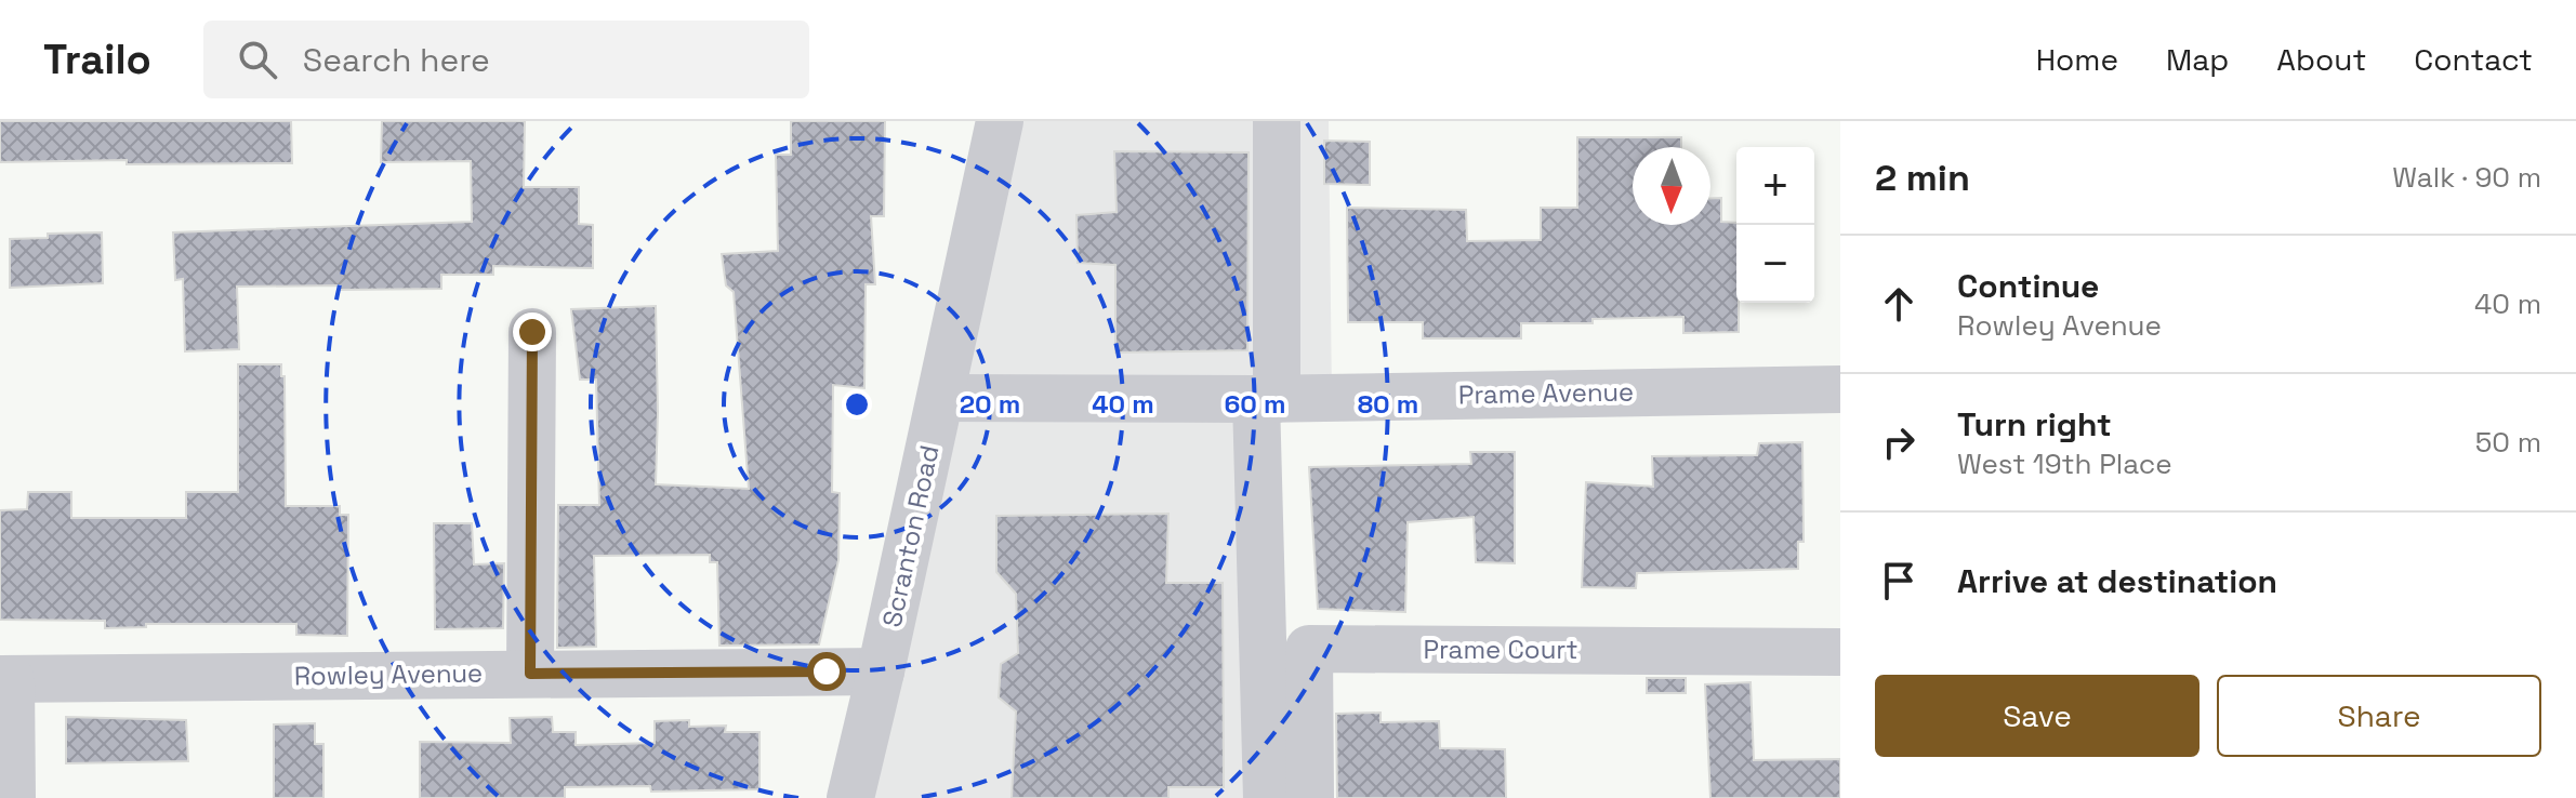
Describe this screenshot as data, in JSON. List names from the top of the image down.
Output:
{
  "streets": {
    "street": [
      "Prame Avenue",
      "Scranton Road",
      "Prame Court",
      "Rowley Avenue"
    ]
  },
  "crossings": [
    ["Prame Avenue", "Scranton Road"],
    ["Scranton Road", "Rowley Avenue"]
  ],
  "north": "bottom",
  "page": {
    "header": "Trailo",
    "search": "Search here",
    "nav": [
      "Home",
      "Map",
      "About",
      "Contact"
    ],
    "heading": ["2 min", "Walk · 90 m"],
    "map_buttons": ["+", "−"],
    "list": [
      ["Continue", "Rowley Avenue", "40 m"],
      ["Turn right", "West 19th Place", "50 m"],
      "Arrive at destination"
    ],
    "buttons": ["Save", "Share"]
  },
  "rings": [
    "20 m",
    "40 m",
    "60 m",
    "80 m"
  ]
}
